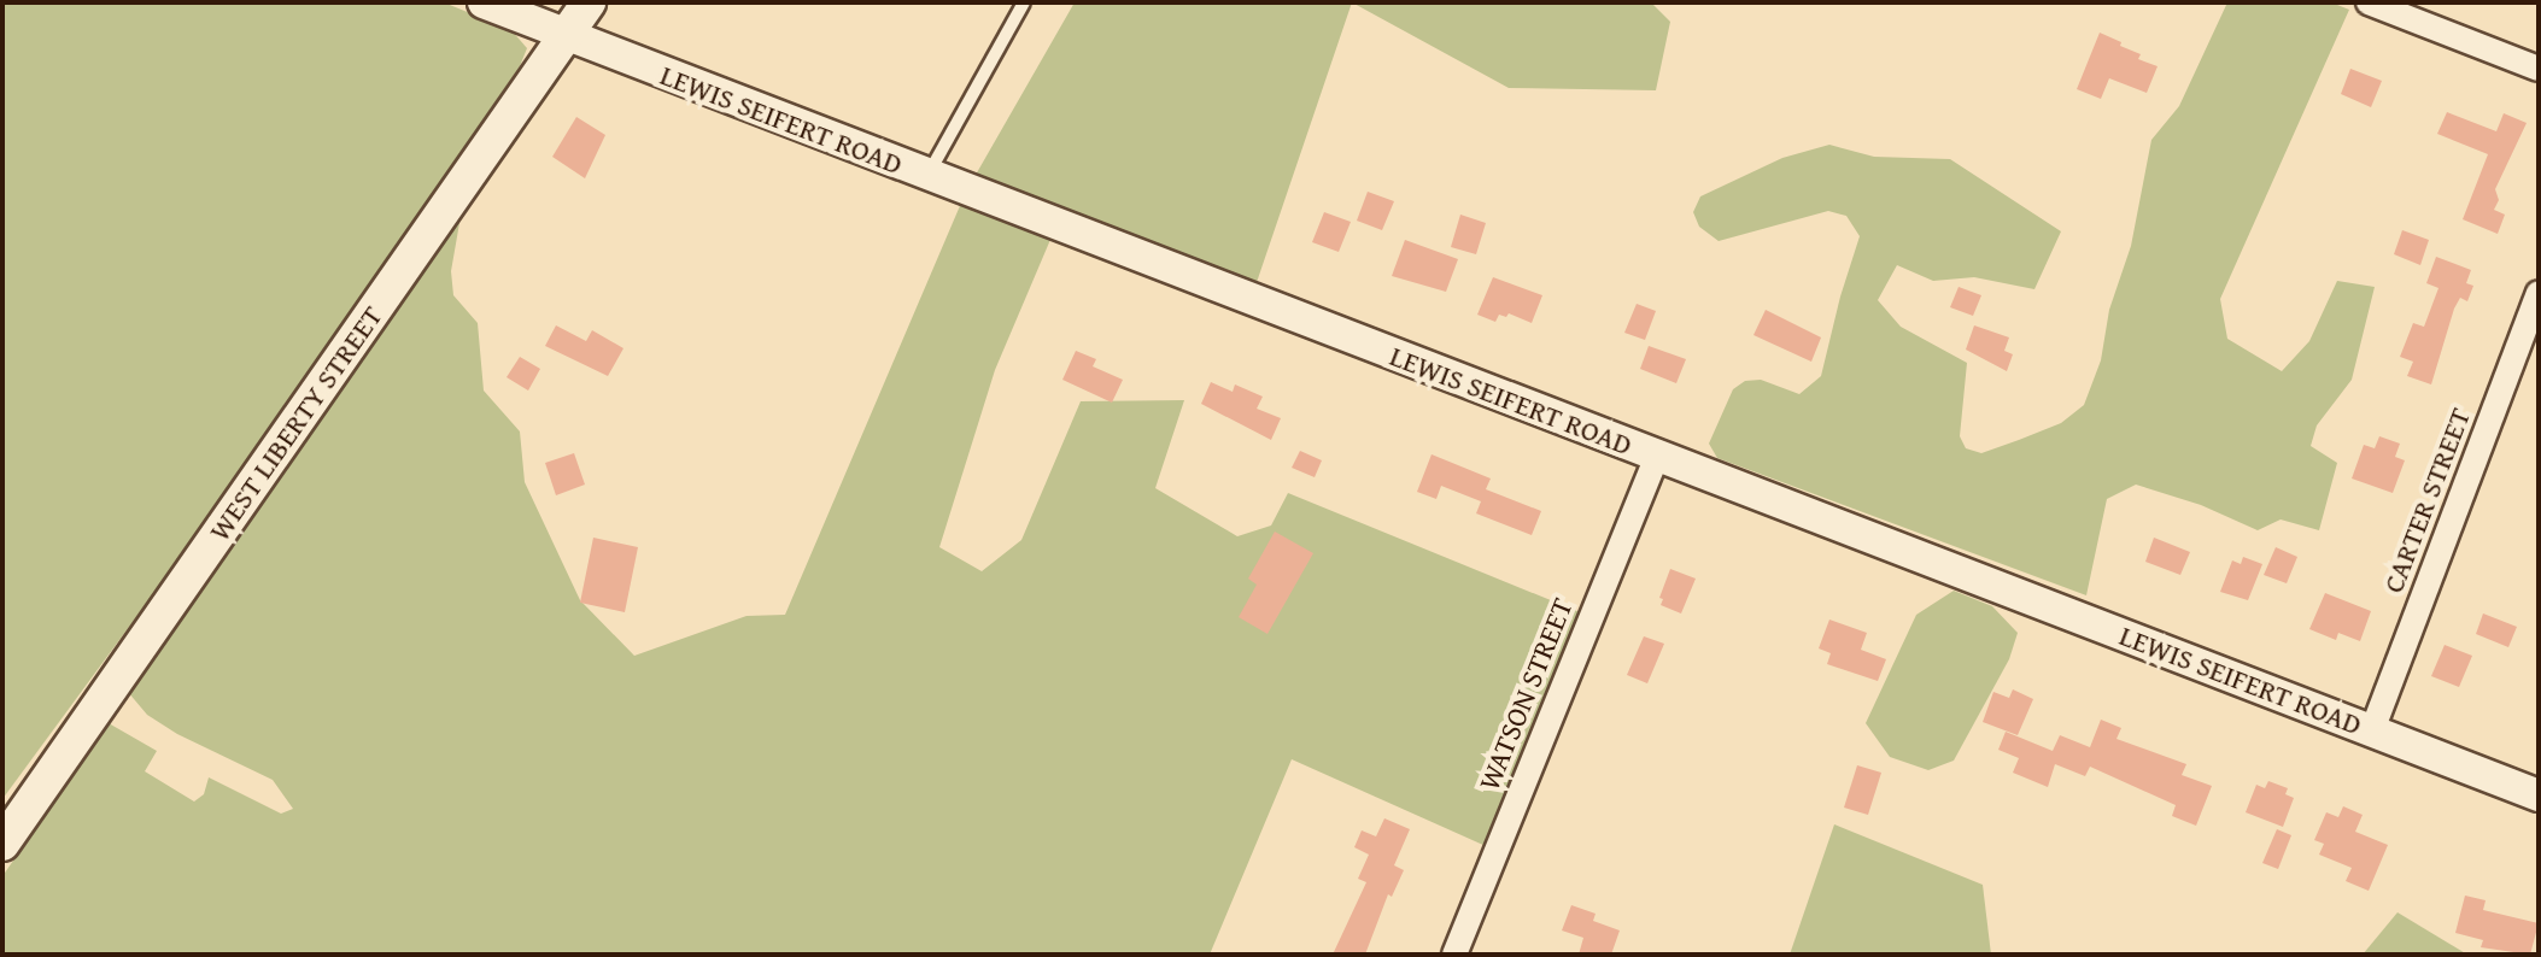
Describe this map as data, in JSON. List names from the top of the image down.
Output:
{
  "streets": {
    "main road": ["WEST LIBERTY STREET"],
    "street": ["LEWIS SEIFERT ROAD", "CARTER STREET", "WATSON STREET"]
  },
  "crossings": [
    ["LEWIS SEIFERT ROAD", "WEST LIBERTY STREET"],
    ["LEWIS SEIFERT ROAD", "CARTER STREET"],
    ["LEWIS SEIFERT ROAD", "WATSON STREET"]
  ]
}
